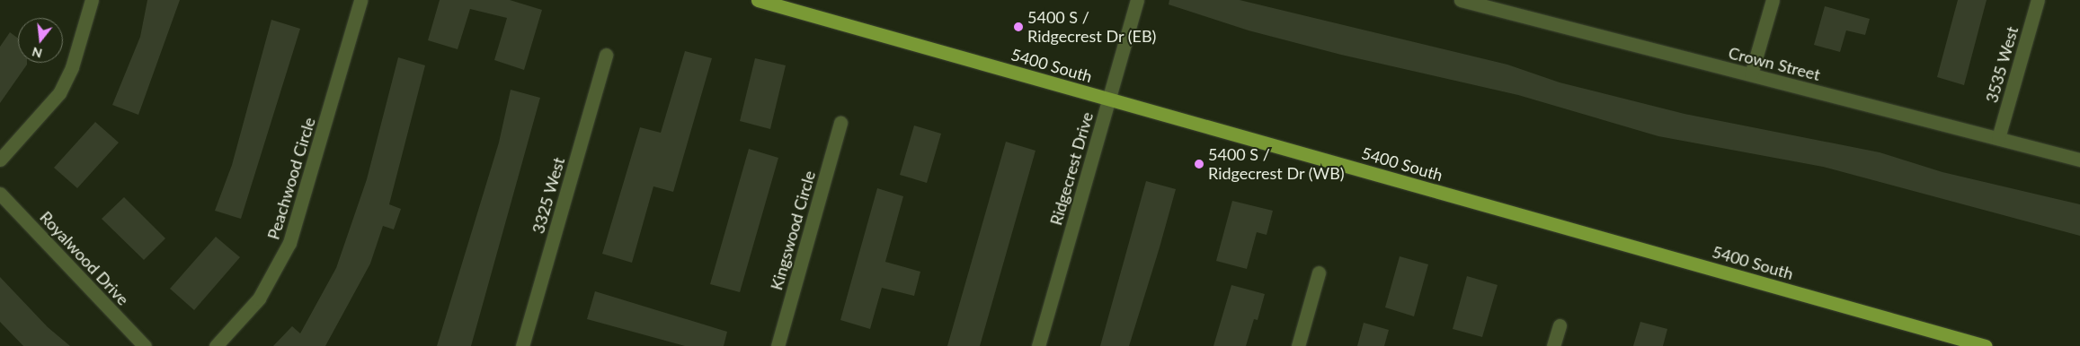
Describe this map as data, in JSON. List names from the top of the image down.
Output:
{
  "streets": {
    "main road": ["5400 South"],
    "street": [
      "Crown Street",
      "3535 West",
      "Ridgecrest Drive",
      "Peachwood Circle",
      "3325 West",
      "Kingswood Circle",
      "Royalwood Drive"
    ]
  },
  "crossings": [
    ["Crown Street", "3535 West"],
    ["5400 South", "Ridgecrest Drive"]
  ],
  "places": ["5400 S / Ridgecrest Dr (EB)", "5400 S / Ridgecrest Dr (WB)"],
  "north": "bottom"
}
